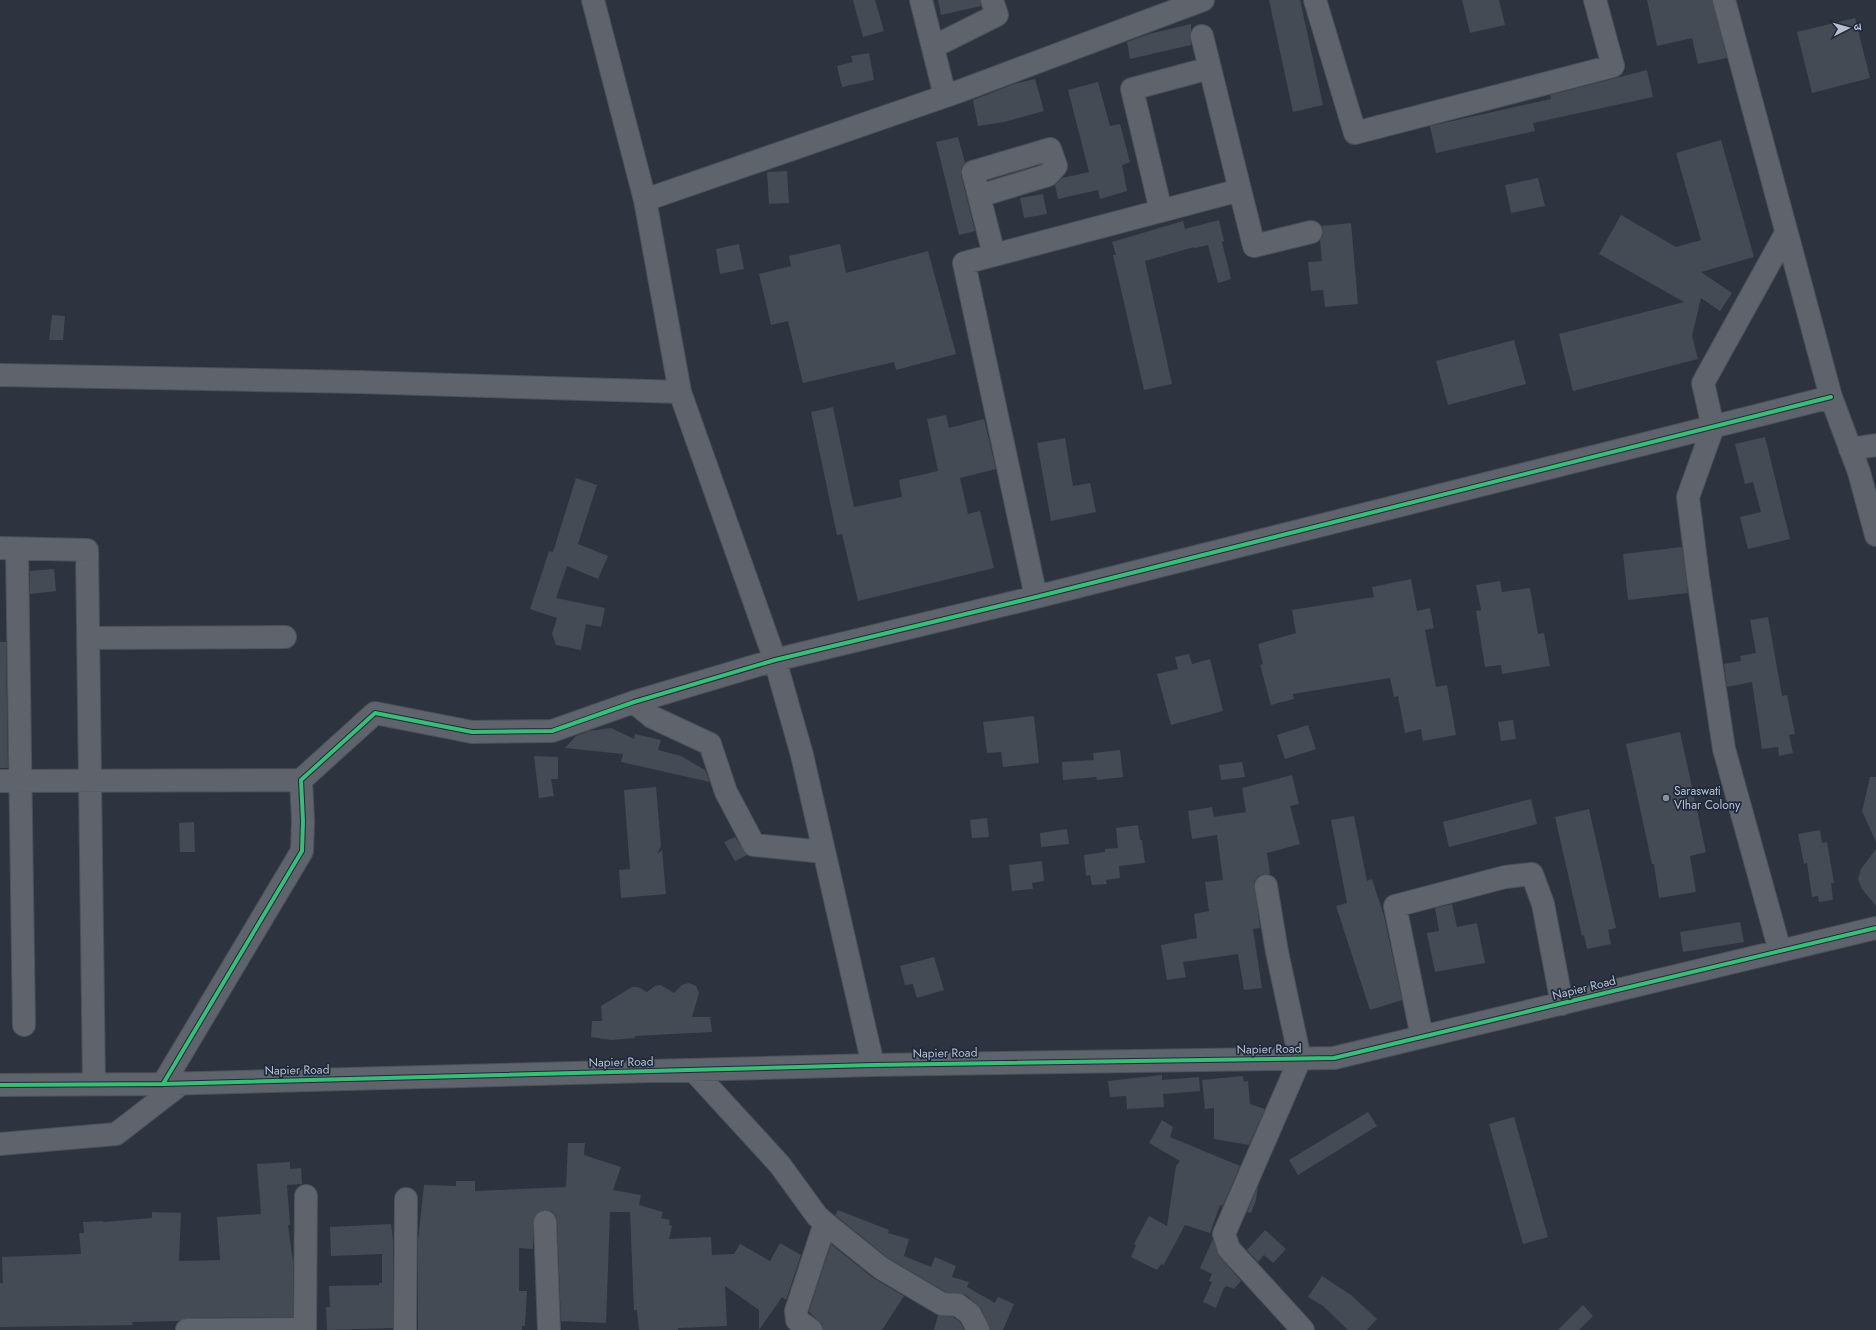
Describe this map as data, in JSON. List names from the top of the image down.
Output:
{
  "streets": {
    "street": ["Napier Road"]
  },
  "places": ["Saraswati VIhar Colony"],
  "north": "right"
}
